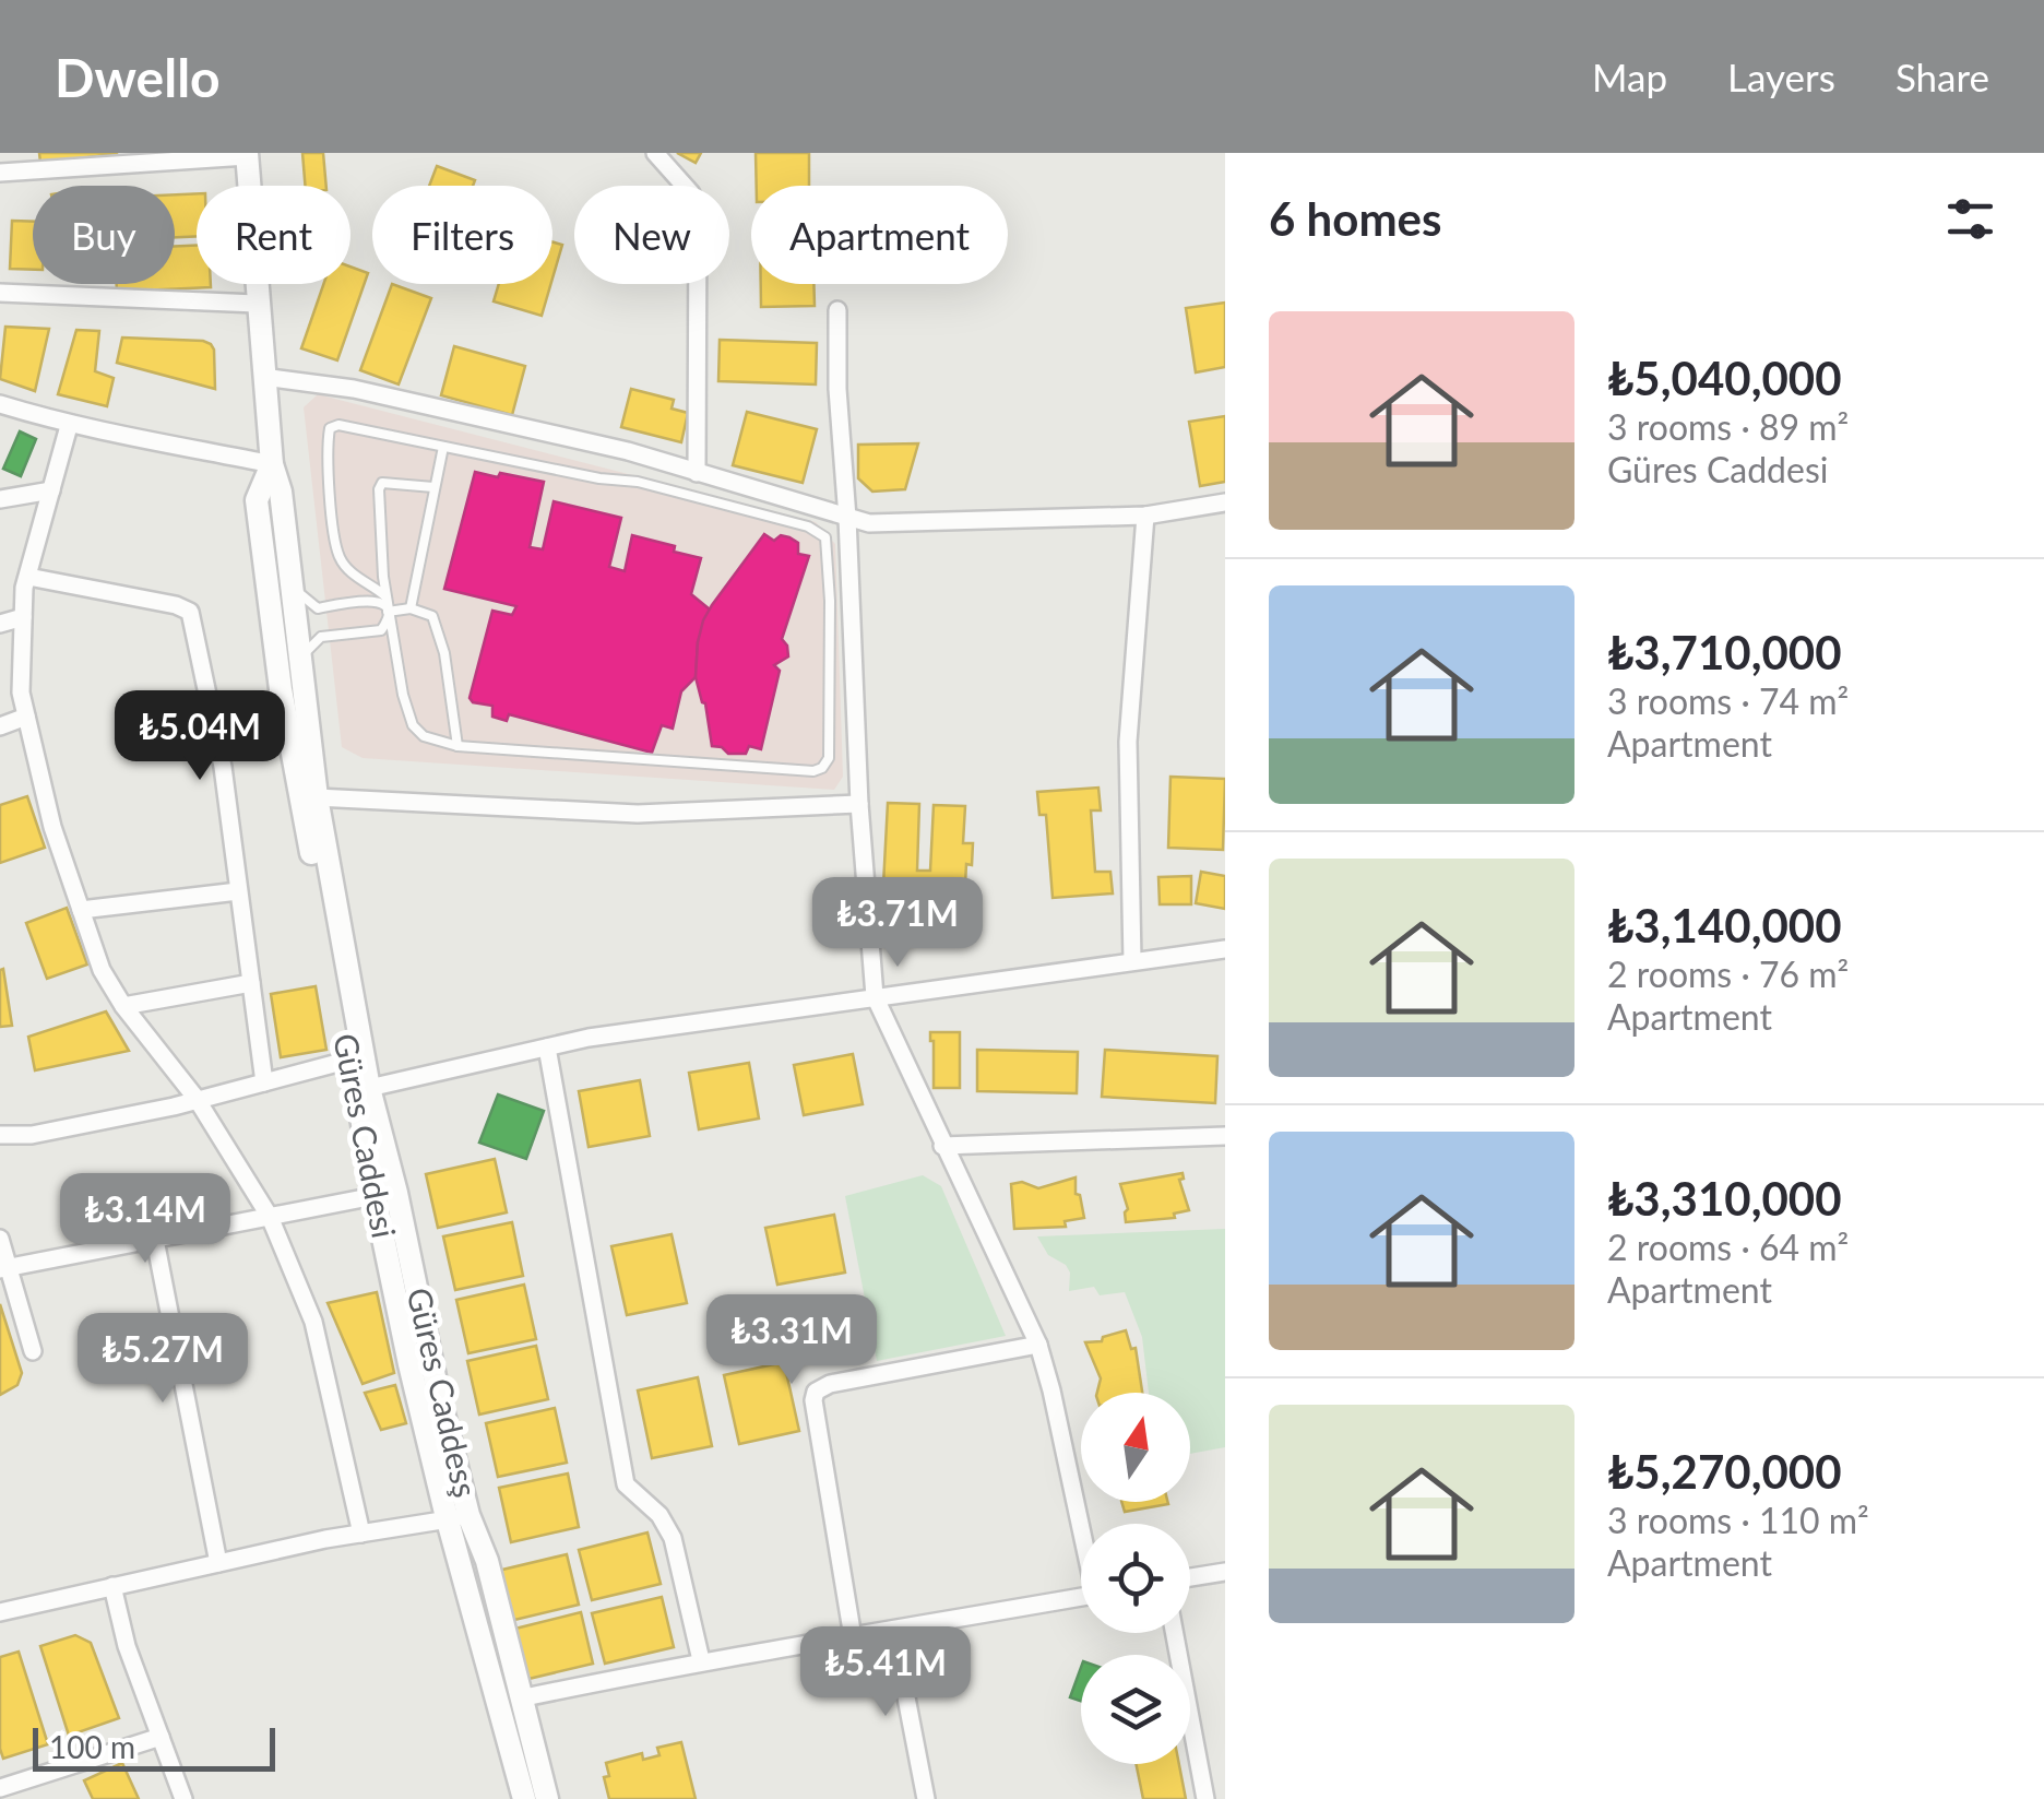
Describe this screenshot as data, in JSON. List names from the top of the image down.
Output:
{
  "streets": {
    "street": ["Güres Caddesi", "Güres Caddesş"]
  },
  "crossings": [
    ["Güres Caddesi", "Güres Caddesş"]
  ],
  "scale_bar": "100 m",
  "north": "top",
  "page": {
    "header": "Dwello",
    "nav": ["Map", "Layers", "Share"],
    "heading": "6 homes",
    "chip": [
      "Buy",
      "Rent",
      "Filters",
      "New",
      "Apartment"
    ],
    "list": [
      {
        "name": "₺5,040,000",
        "note": "3 rooms · 89 m² · Güres Caddesi"
      },
      {
        "name": "₺3,710,000",
        "note": "3 rooms · 74 m² · Apartment"
      },
      {
        "name": "₺3,140,000",
        "note": "2 rooms · 76 m² · Apartment"
      },
      {
        "name": "₺3,310,000",
        "note": "2 rooms · 64 m² · Apartment"
      },
      {
        "name": "₺5,270,000",
        "note": "3 rooms · 110 m² · Apartment"
      }
    ],
    "price": [
      "₺5.04M",
      "₺3.71M",
      "₺3.14M",
      "₺3.31M",
      "₺5.27M",
      "₺5.41M"
    ],
    "scale": "100 m"
  }
}
